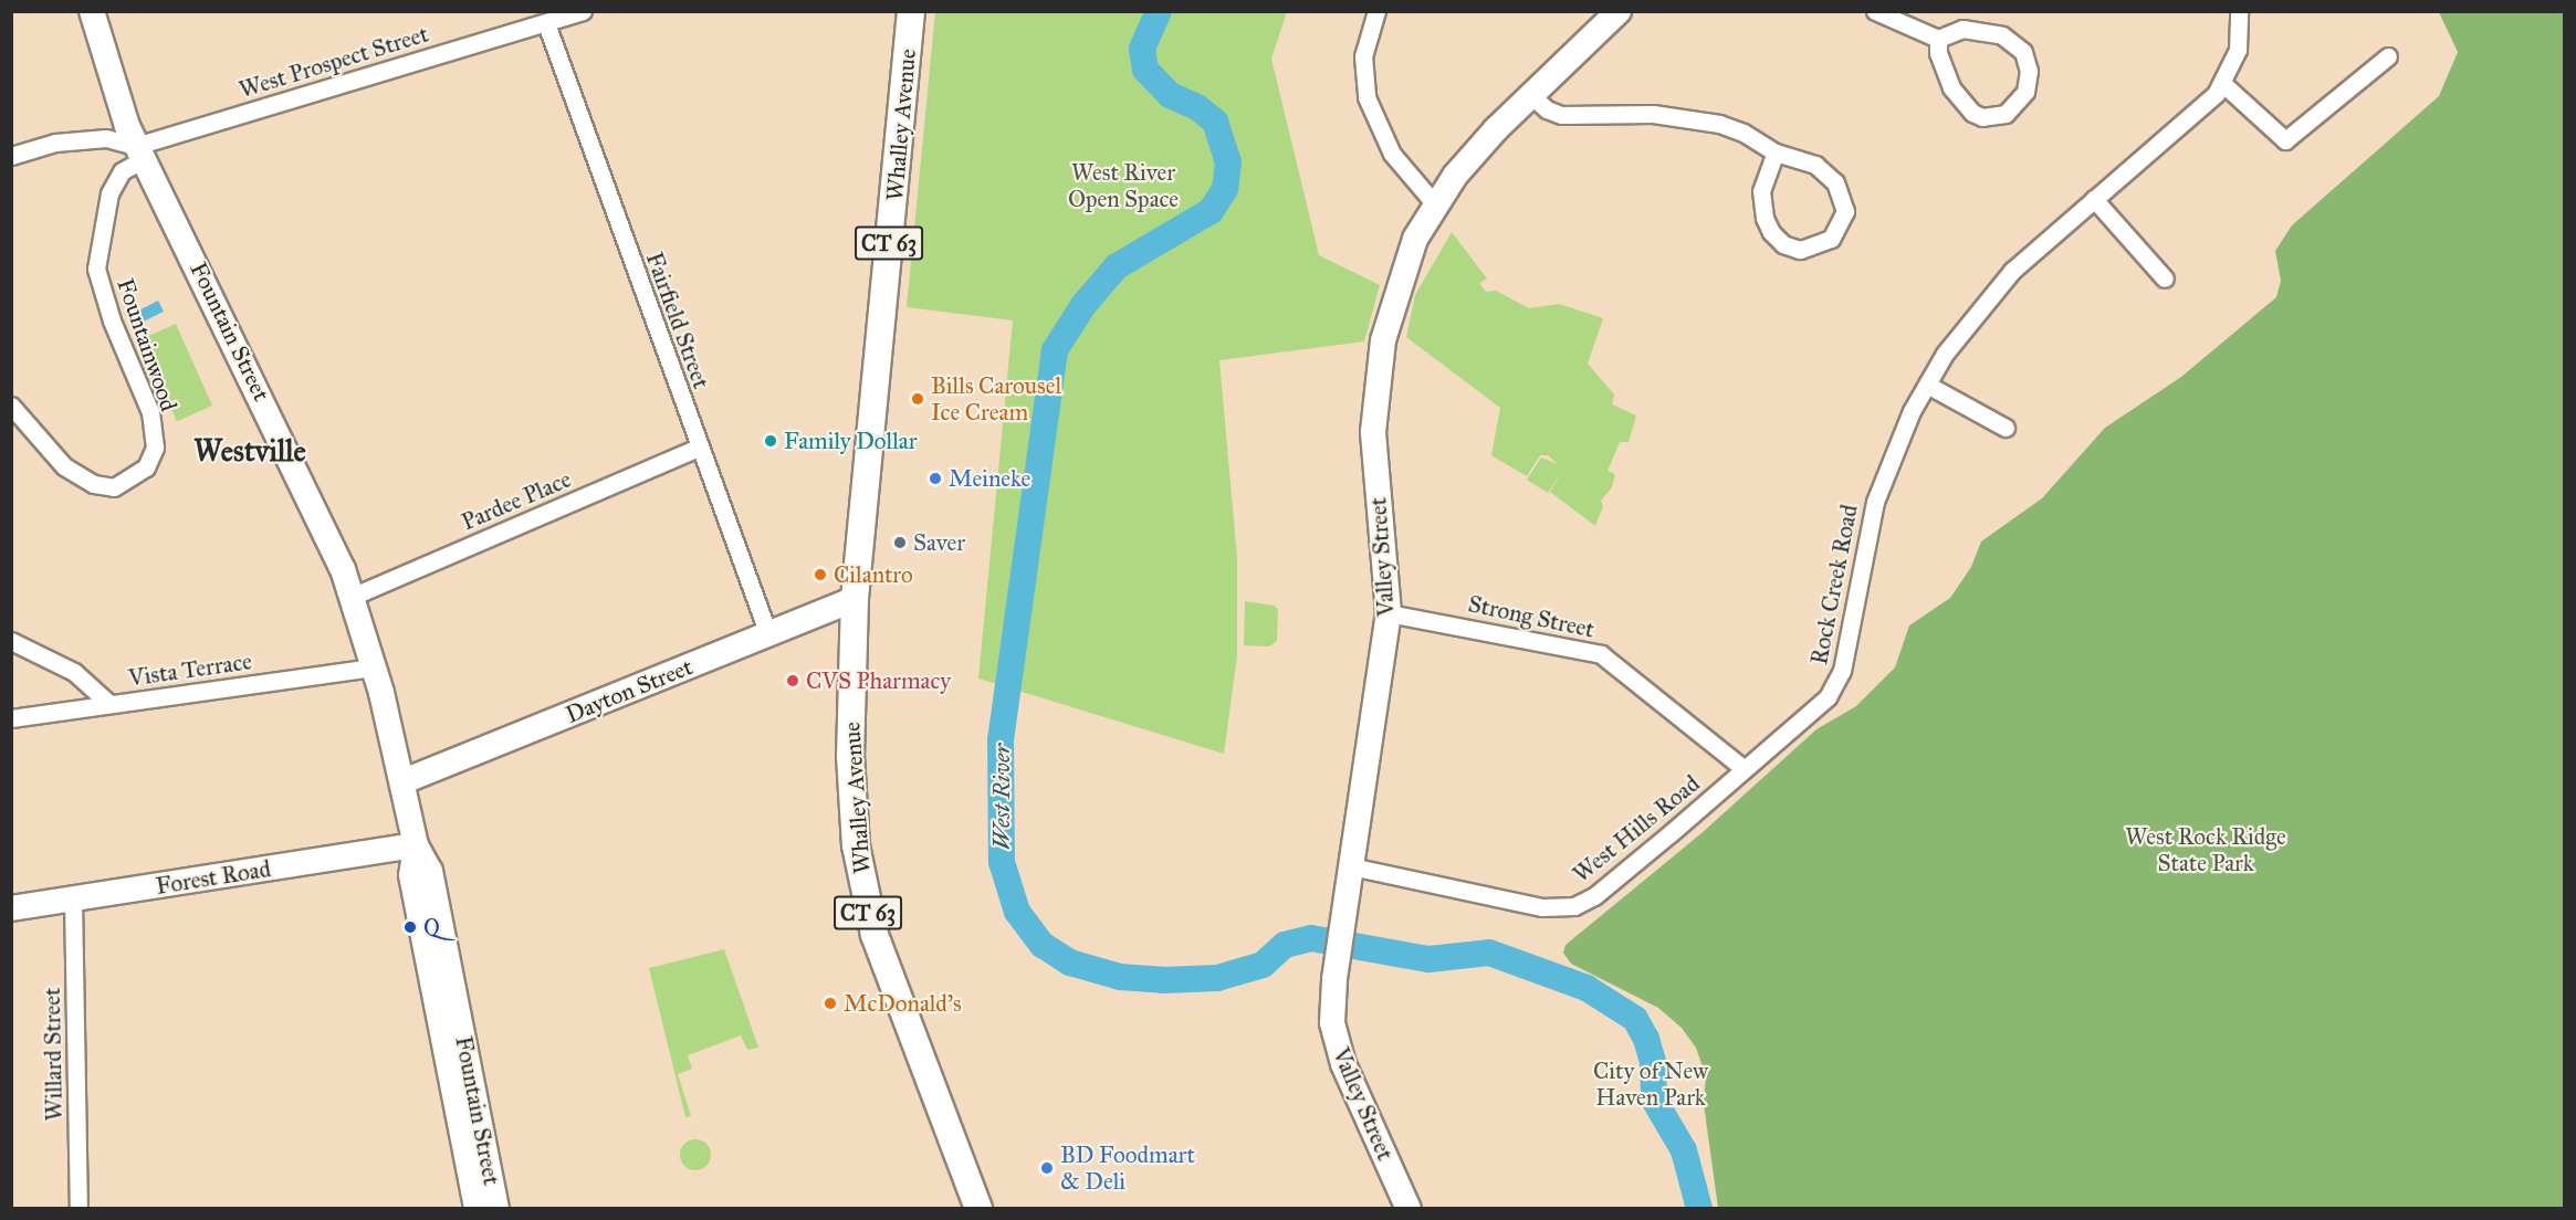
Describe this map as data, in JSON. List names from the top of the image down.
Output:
{
  "streets": {
    "main road": [
      "Whalley Avenue",
      "CT 63",
      "Fountain Street",
      "Valley Street",
      "Dayton Street",
      "Forest Road"
    ],
    "street": [
      "West Prospect Street",
      "Fairfield Street",
      "Fountainwood",
      "Pardee Place",
      "Rock Creek Road",
      "Strong Street",
      "Vista Terrace",
      "West Hills Road",
      "Willard Street"
    ]
  },
  "crossings": [
    ["West Prospect Street", "Fairfield Street"],
    ["West Prospect Street", "Fountain Street"],
    ["West Prospect Street", "Fountainwood"],
    ["Whalley Avenue", "Dayton Street"],
    ["Fairfield Street", "Pardee Place"],
    ["Fairfield Street", "Dayton Street"],
    ["Fountain Street", "Fountainwood"],
    ["Fountain Street", "Pardee Place"],
    ["Fountain Street", "Vista Terrace"],
    ["Fountain Street", "Dayton Street"],
    ["Fountain Street", "Forest Road"],
    ["Valley Street", "Strong Street"],
    ["Valley Street", "West Hills Road"],
    ["Rock Creek Road", "West Hills Road"],
    ["Strong Street", "West Hills Road"],
    ["Forest Road", "Willard Street"]
  ],
  "districts": ["Westville"],
  "water": ["West River"],
  "parks": ["West River Open Space", "West Rock Ridge State Park", "City of New Haven Park"],
  "places": [
    "Bills Carousel Ice Cream",
    "Family Dollar",
    "Meineke",
    "Saver",
    "Cilantro",
    "CVS Pharmacy",
    "Q",
    "McDonald's",
    "BD Foodmart & Deli"
  ]
}
